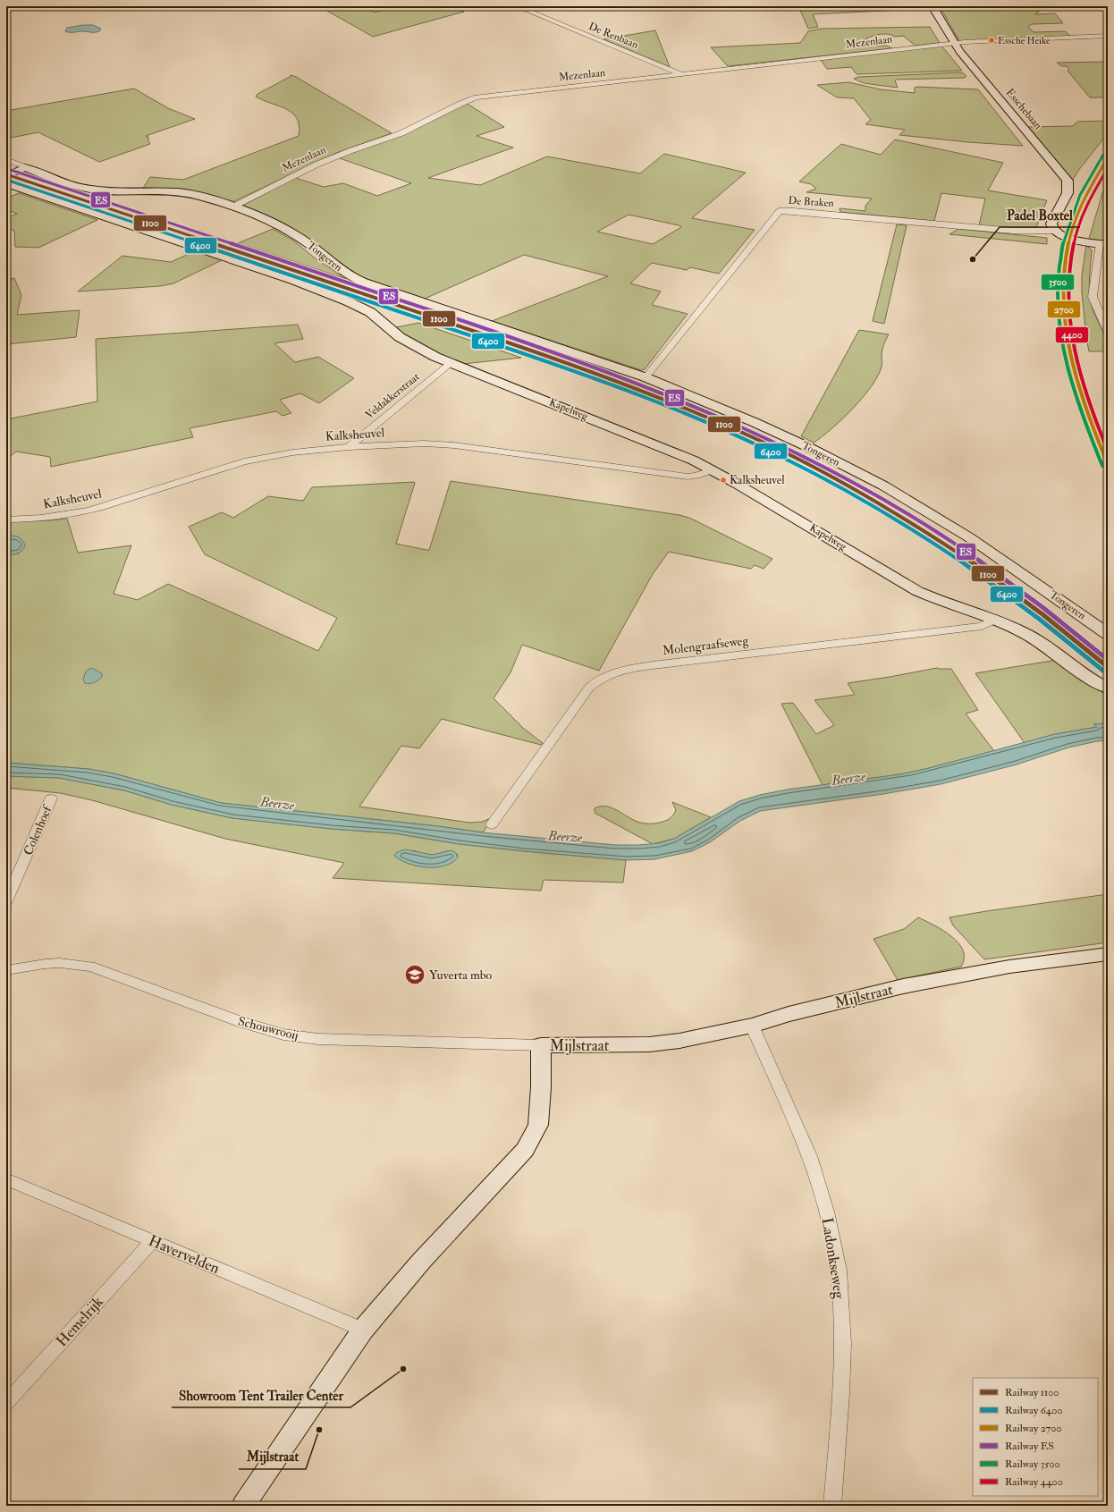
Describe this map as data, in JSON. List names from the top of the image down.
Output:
{
  "streets": {
    "street": [
      "De Renbaan",
      "Mezenlaan",
      "Esschebaan",
      "De Braken",
      "Tongeren",
      "Veldakkerstraat",
      "Kapelweg",
      "Kalksheuvel",
      "Molengraafseweg",
      "Colenhoef",
      "Mijlstraat",
      "Schouwrooij",
      "Havervelden",
      "Ladonkseweg",
      "Hemelrijk"
    ]
  },
  "crossings": [
    ["De Renbaan", "Mezenlaan"],
    ["Mezenlaan", "Esschebaan"],
    ["Mezenlaan", "Tongeren"],
    ["Esschebaan", "De Braken"],
    ["De Braken", "Tongeren"],
    ["Veldakkerstraat", "Kapelweg"],
    ["Veldakkerstraat", "Kalksheuvel"],
    ["Kapelweg", "Kalksheuvel"],
    ["Kapelweg", "Molengraafseweg"],
    ["Mijlstraat", "Schouwrooij"],
    ["Mijlstraat", "Havervelden"],
    ["Mijlstraat", "Ladonkseweg"],
    ["Havervelden", "Hemelrijk"]
  ],
  "water": ["Beerze"],
  "places": {
    "other": [
      "Essche Heike",
      "Padel Boxtel",
      "Kalksheuvel",
      "Showroom Tent Trailer Center",
      "Mijlstraat"
    ],
    "school or university": ["Yuverta mbo"]
  },
  "lines": [
    "rail line 3500",
    "rail line 2700",
    "rail line 4400",
    "rail line ES",
    "rail line 1100",
    "rail line 6400"
  ],
  "legend": [
    "Railway 1100",
    "Railway 6400",
    "Railway 2700",
    "Railway ES",
    "Railway 3500",
    "Railway 4400"
  ]
}
